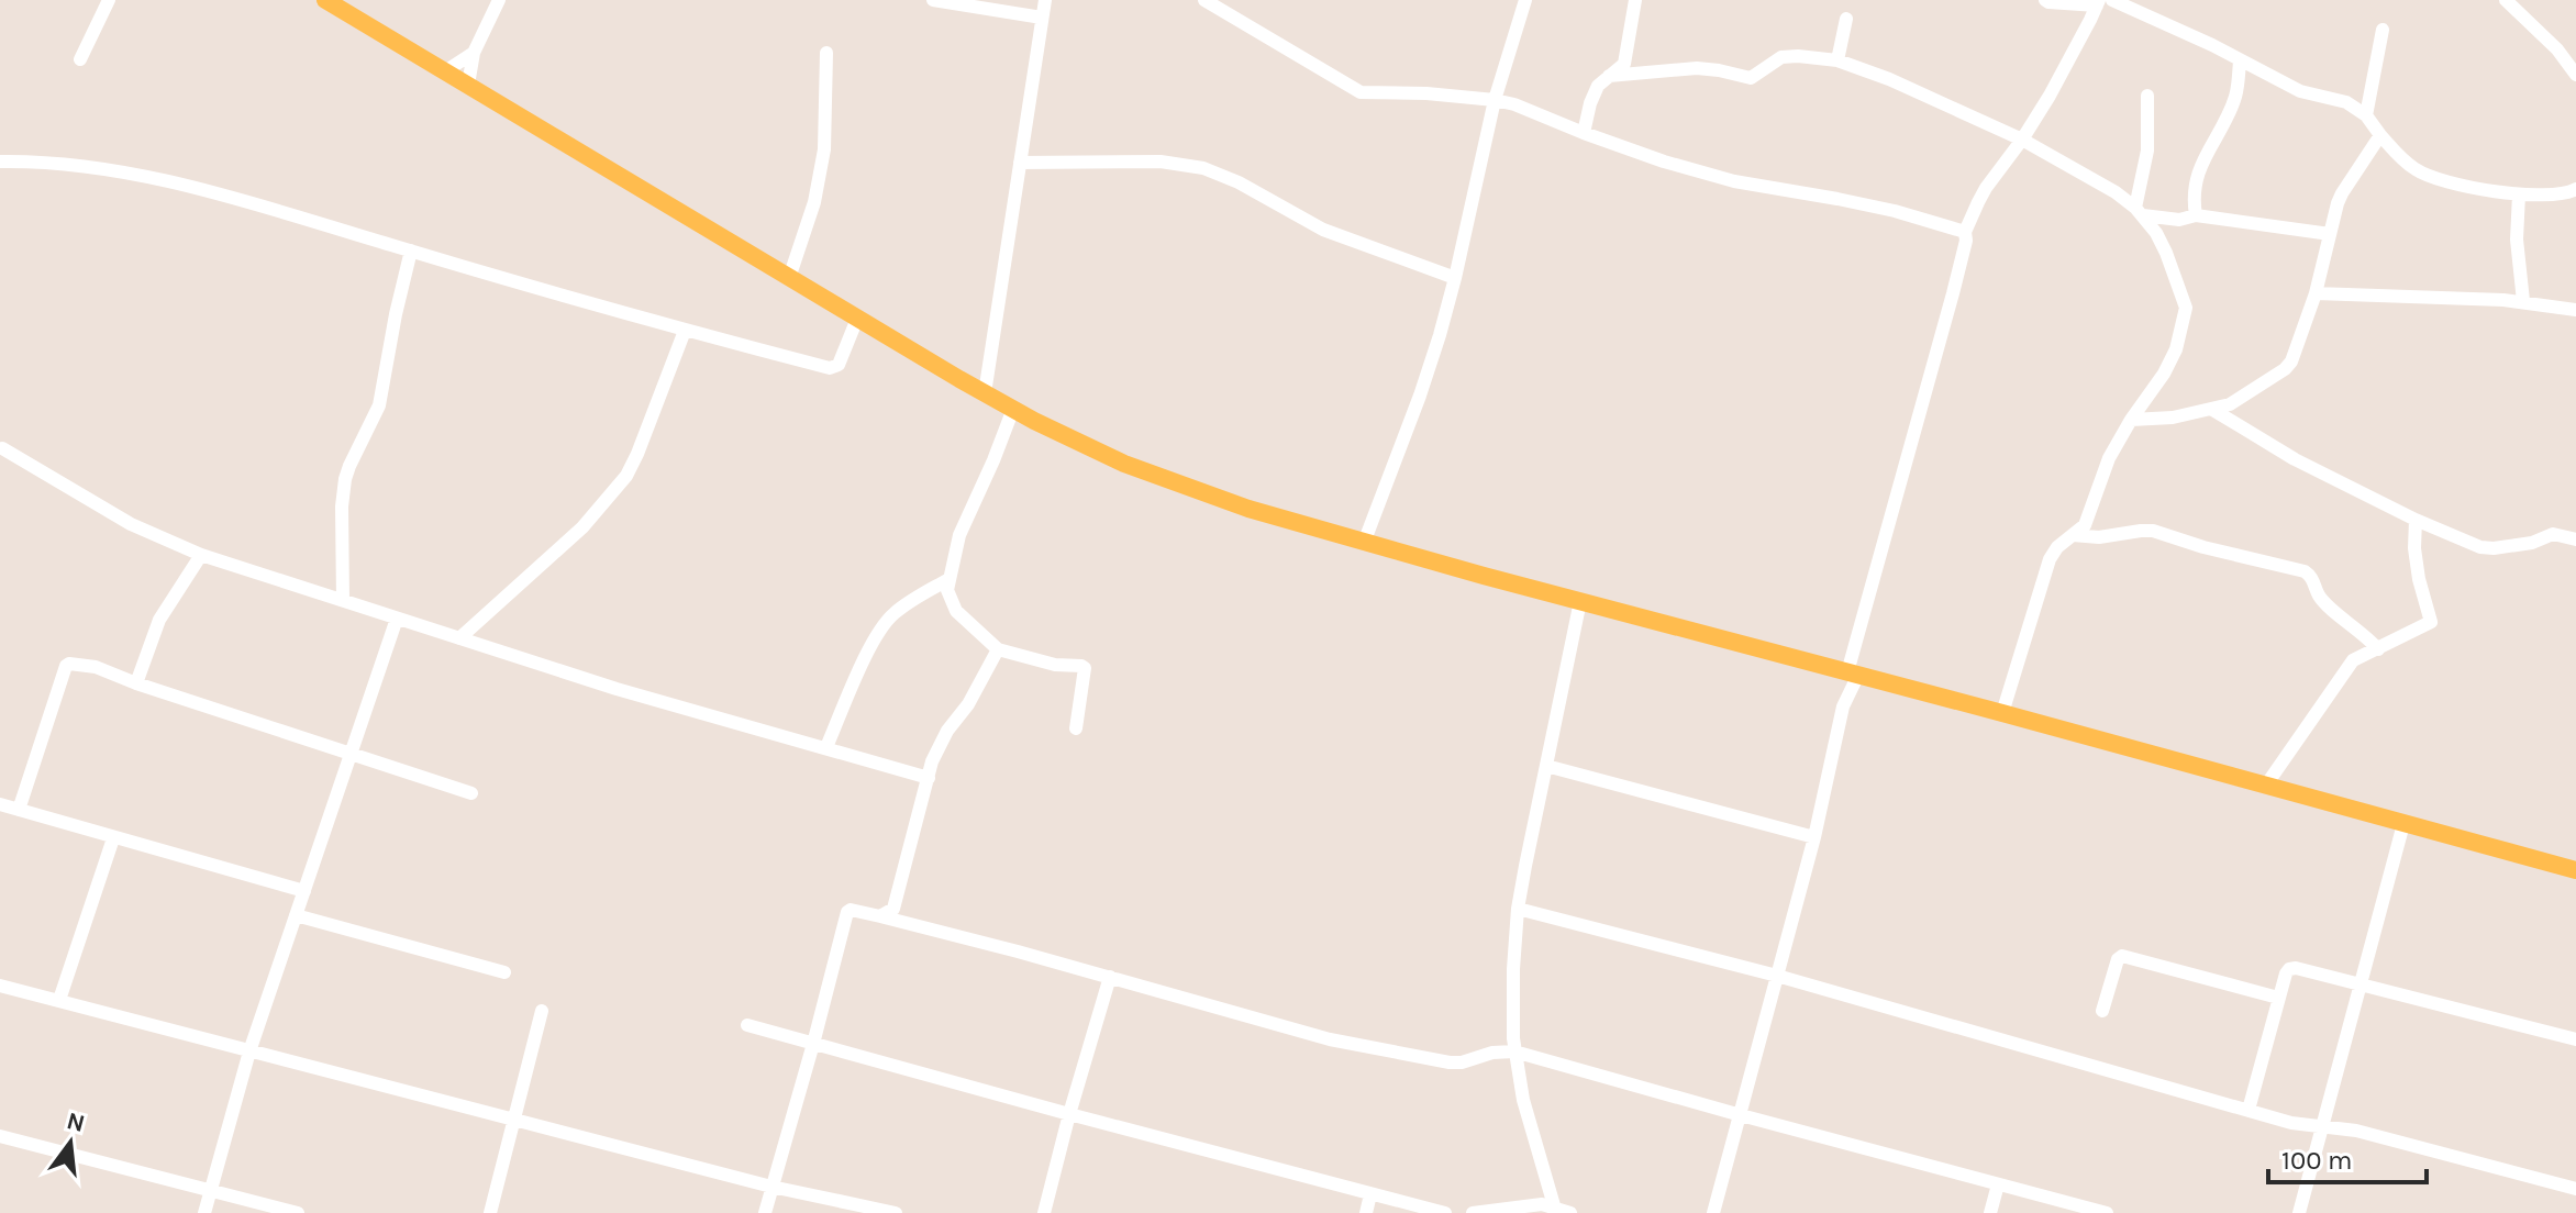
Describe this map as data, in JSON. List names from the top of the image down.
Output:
{
  "scale_bar": "100 m",
  "north": "top"
}
